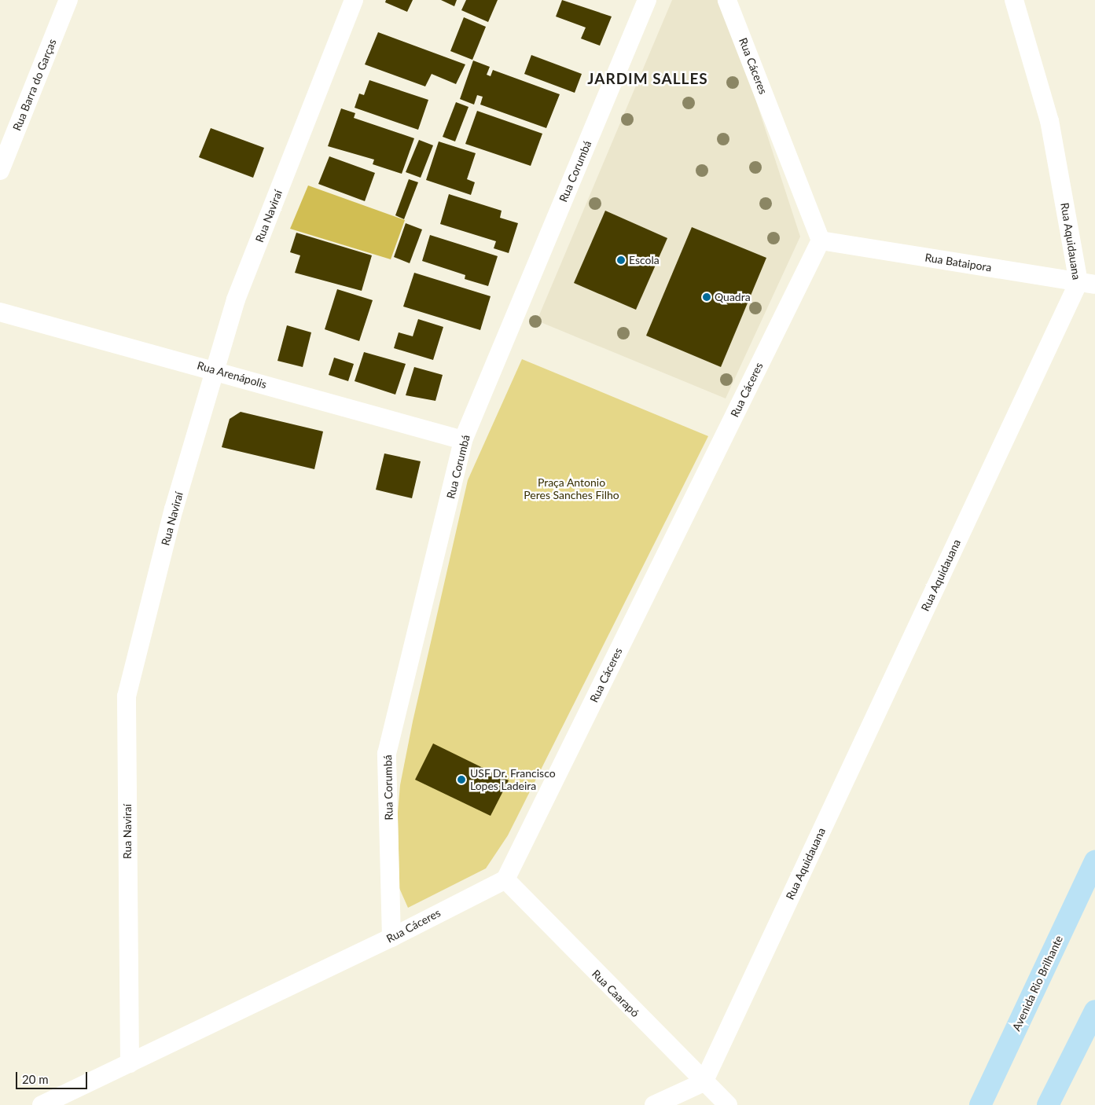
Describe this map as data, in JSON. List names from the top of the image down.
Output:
{
  "streets": {
    "main road": ["Avenida Rio Brilhante"],
    "street": [
      "Rua Cáceres",
      "Rua Barra do Garças",
      "Rua Corumbá",
      "Rua Naviraí",
      "Rua Aquidauana",
      "Rua Bataipora",
      "Rua Arenápolis",
      "Rua Caarapó"
    ]
  },
  "crossings": [
    ["Rua Cáceres", "Rua Corumbá"],
    ["Rua Cáceres", "Rua Naviraí"],
    ["Rua Cáceres", "Rua Bataipora"],
    ["Rua Cáceres", "Rua Caarapó"],
    ["Rua Corumbá", "Rua Arenápolis"],
    ["Rua Naviraí", "Rua Arenápolis"],
    ["Rua Aquidauana", "Rua Bataipora"],
    ["Rua Aquidauana", "Rua Caarapó"]
  ],
  "districts": ["JARDIM SALLES"],
  "parks": ["Praça Antonio Peres Sanches Filho"],
  "places": ["Escola", "Quadra", "USF Dr. Francisco Lopes Ladeira"],
  "scale_bar": "20 m"
}
